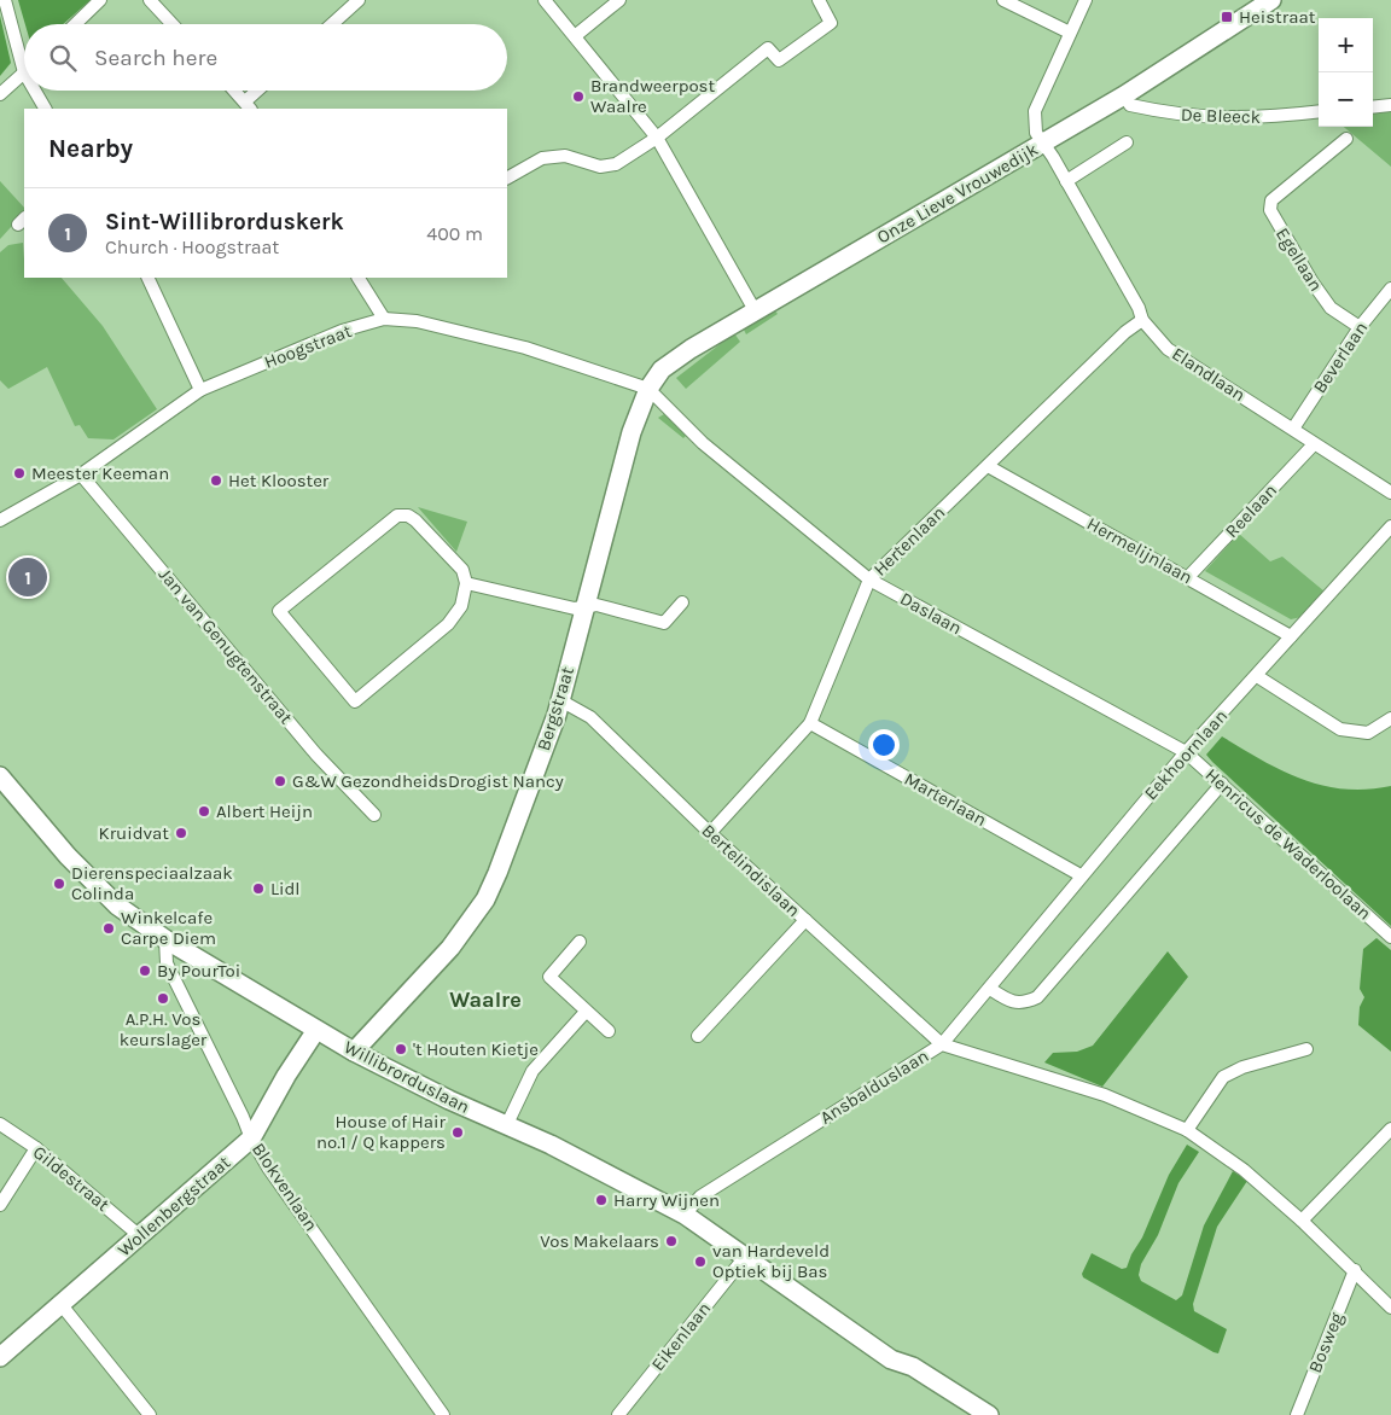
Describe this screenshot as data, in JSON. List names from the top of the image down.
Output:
{
  "streets": {
    "main road": [
      "Onze Lieve Vrouwedijk",
      "Bergstraat",
      "Willibrorduslaan",
      "Wollenbergstraat"
    ],
    "street": [
      "De Bleeck",
      "Egellaan",
      "Hoogstraat",
      "Beverlaan",
      "Elandlaan",
      "Reelaan",
      "Hertenlaan",
      "Hermelijnlaan",
      "Daslaan",
      "Jan van Genugtenstraat",
      "Eekhoornlaan",
      "Marterlaan",
      "Henricus de Waderloolaan",
      "Bertelindislaan",
      "Ansbalduslaan",
      "Gildestraat",
      "Blokvenlaan",
      "Eikenlaan",
      "Bosweg"
    ]
  },
  "crossings": [
    ["De Bleeck", "Onze Lieve Vrouwedijk"],
    ["Onze Lieve Vrouwedijk", "Hoogstraat"],
    ["Onze Lieve Vrouwedijk", "Elandlaan"],
    ["Onze Lieve Vrouwedijk", "Daslaan"],
    ["Onze Lieve Vrouwedijk", "Bergstraat"],
    ["Egellaan", "Beverlaan"],
    ["Hoogstraat", "Daslaan"],
    ["Hoogstraat", "Jan van Genugtenstraat"],
    ["Hoogstraat", "Bergstraat"],
    ["Beverlaan", "Elandlaan"],
    ["Elandlaan", "Reelaan"],
    ["Elandlaan", "Hertenlaan"],
    ["Reelaan", "Hermelijnlaan"],
    ["Hertenlaan", "Hermelijnlaan"],
    ["Hertenlaan", "Daslaan"],
    ["Hertenlaan", "Marterlaan"],
    ["Hertenlaan", "Bertelindislaan"],
    ["Hermelijnlaan", "Eekhoornlaan"],
    ["Daslaan", "Bergstraat"],
    ["Daslaan", "Eekhoornlaan"],
    ["Daslaan", "Henricus de Waderloolaan"],
    ["Bergstraat", "Bertelindislaan"],
    ["Bergstraat", "Willibrorduslaan"],
    ["Eekhoornlaan", "Marterlaan"],
    ["Eekhoornlaan", "Henricus de Waderloolaan"],
    ["Eekhoornlaan", "Bertelindislaan"],
    ["Eekhoornlaan", "Ansbalduslaan"],
    ["Bertelindislaan", "Ansbalduslaan"],
    ["Willibrorduslaan", "Ansbalduslaan"],
    ["Willibrorduslaan", "Blokvenlaan"],
    ["Willibrorduslaan", "Wollenbergstraat"],
    ["Willibrorduslaan", "Eikenlaan"],
    ["Ansbalduslaan", "Bosweg"],
    ["Gildestraat", "Wollenbergstraat"],
    ["Blokvenlaan", "Wollenbergstraat"]
  ],
  "districts": ["Waalre"],
  "places": {
    "transit": ["Heistraat"],
    "other": [
      "Brandweerpost Waalre",
      "Meester Keeman",
      "Het Klooster",
      "G&W GezondheidsDrogist Nancy",
      "Albert Heijn",
      "Kruidvat",
      "Dierenspeciaalzaak Colinda",
      "Lidl",
      "Winkelcafe Carpe Diem",
      "By PourToi",
      "A.P.H. Vos keurslager",
      "'t Houten Kietje",
      "House of Hair no.1 / Q kappers",
      "Harry Wijnen",
      "Vos Makelaars",
      "van Hardeveld Optiek bij Bas"
    ]
  },
  "page": {
    "map_buttons": ["+", "−"],
    "search": "Search here",
    "heading": "Nearby",
    "list": [
      {
        "mark": "1",
        "name": "Sint-Willibrorduskerk",
        "note": "Church · Hoogstraat",
        "value": "400 m"
      }
    ],
    "pins": "1"
  }
}
